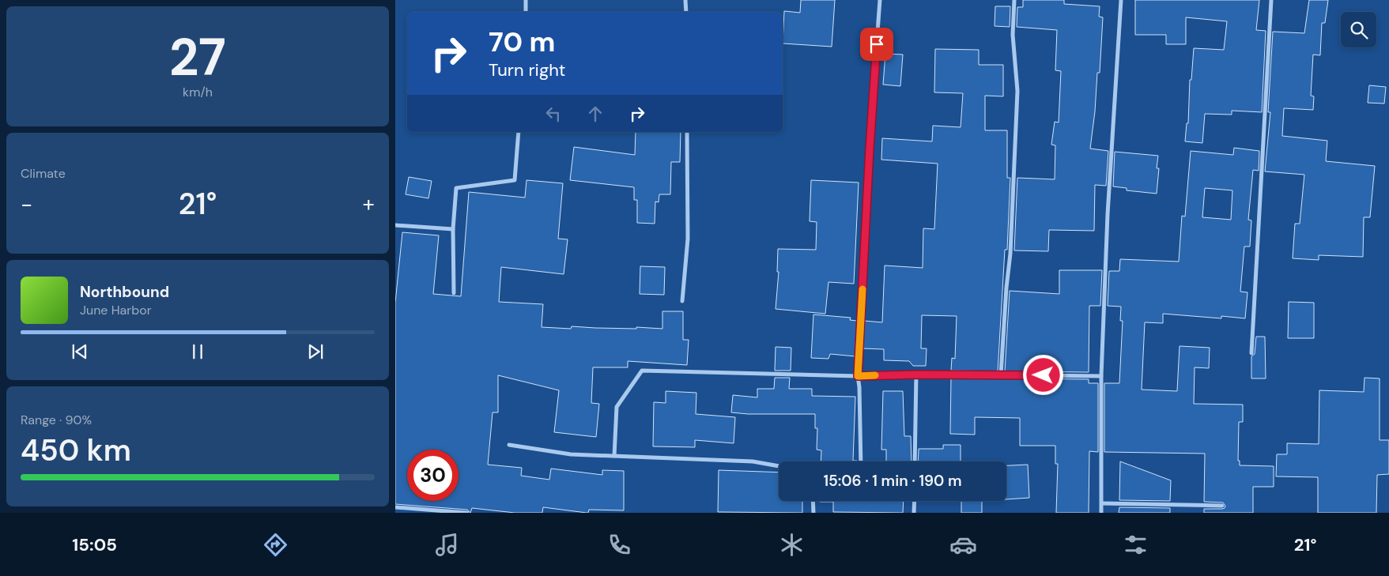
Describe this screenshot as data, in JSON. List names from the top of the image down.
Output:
{
  "page": {
    "tile": [
      ["27", "km/h"],
      "Climate",
      ["Range · 90%", "450 km"]
    ],
    "turn": ["70 m", "Turn right"],
    "heat": ["−", "21°", "+"],
    "song": ["Northbound", "June Harbor"],
    "limit": "30",
    "trip": "15:06 · 1 min · 190 m",
    "tabs": ["15:05", "21°"]
  }
}
